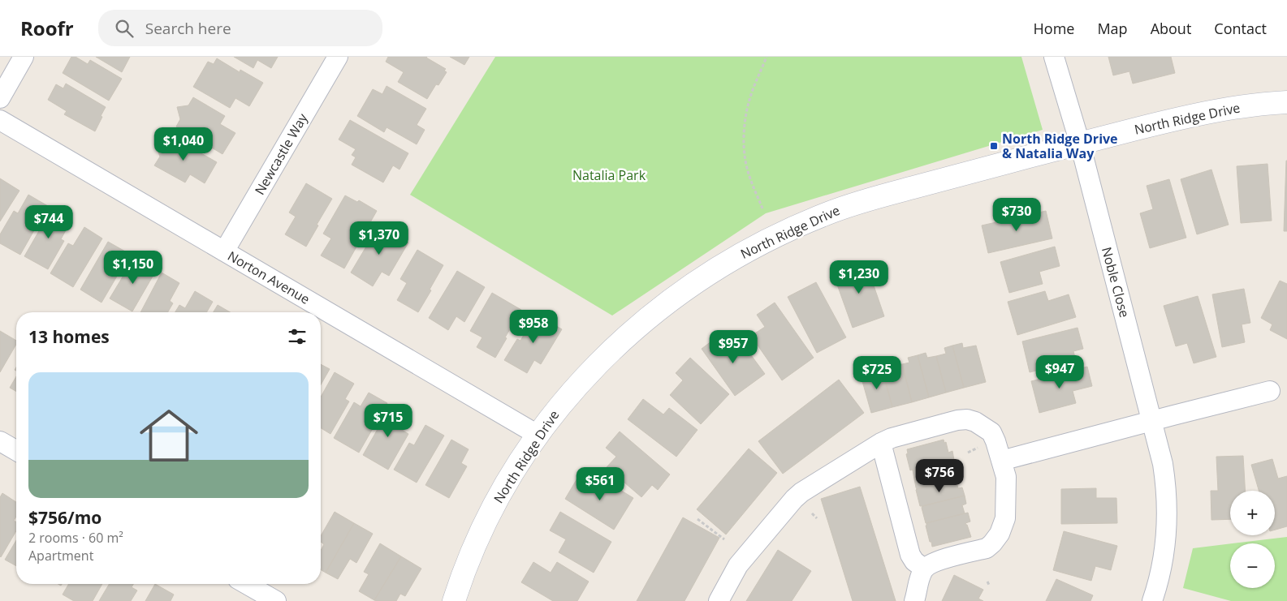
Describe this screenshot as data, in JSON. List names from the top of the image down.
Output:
{
  "streets": {
    "street": [
      "North Ridge Drive",
      "Newcastle Way",
      "Norton Avenue",
      "Noble Close"
    ]
  },
  "crossings": [
    ["North Ridge Drive", "Norton Avenue"],
    ["North Ridge Drive", "Noble Close"],
    ["Newcastle Way", "Norton Avenue"]
  ],
  "parks": ["Natalia Park"],
  "places": {
    "transit": ["North Ridge Drive & Natalia Way"]
  },
  "page": {
    "header": "Roofr",
    "search": "Search here",
    "nav": [
      "Home",
      "Map",
      "About",
      "Contact"
    ],
    "price": [
      "$1,040",
      "$730",
      "$744",
      "$1,370",
      "$1,150",
      "$1,230",
      "$958",
      "$957",
      "$947",
      "$725",
      "$715",
      "$756",
      "$561"
    ],
    "heading": "13 homes",
    "list": [
      {
        "name": "$756/mo",
        "note": "2 rooms · 60 m² · Apartment"
      }
    ],
    "map_buttons": ["+", "−"]
  }
}
